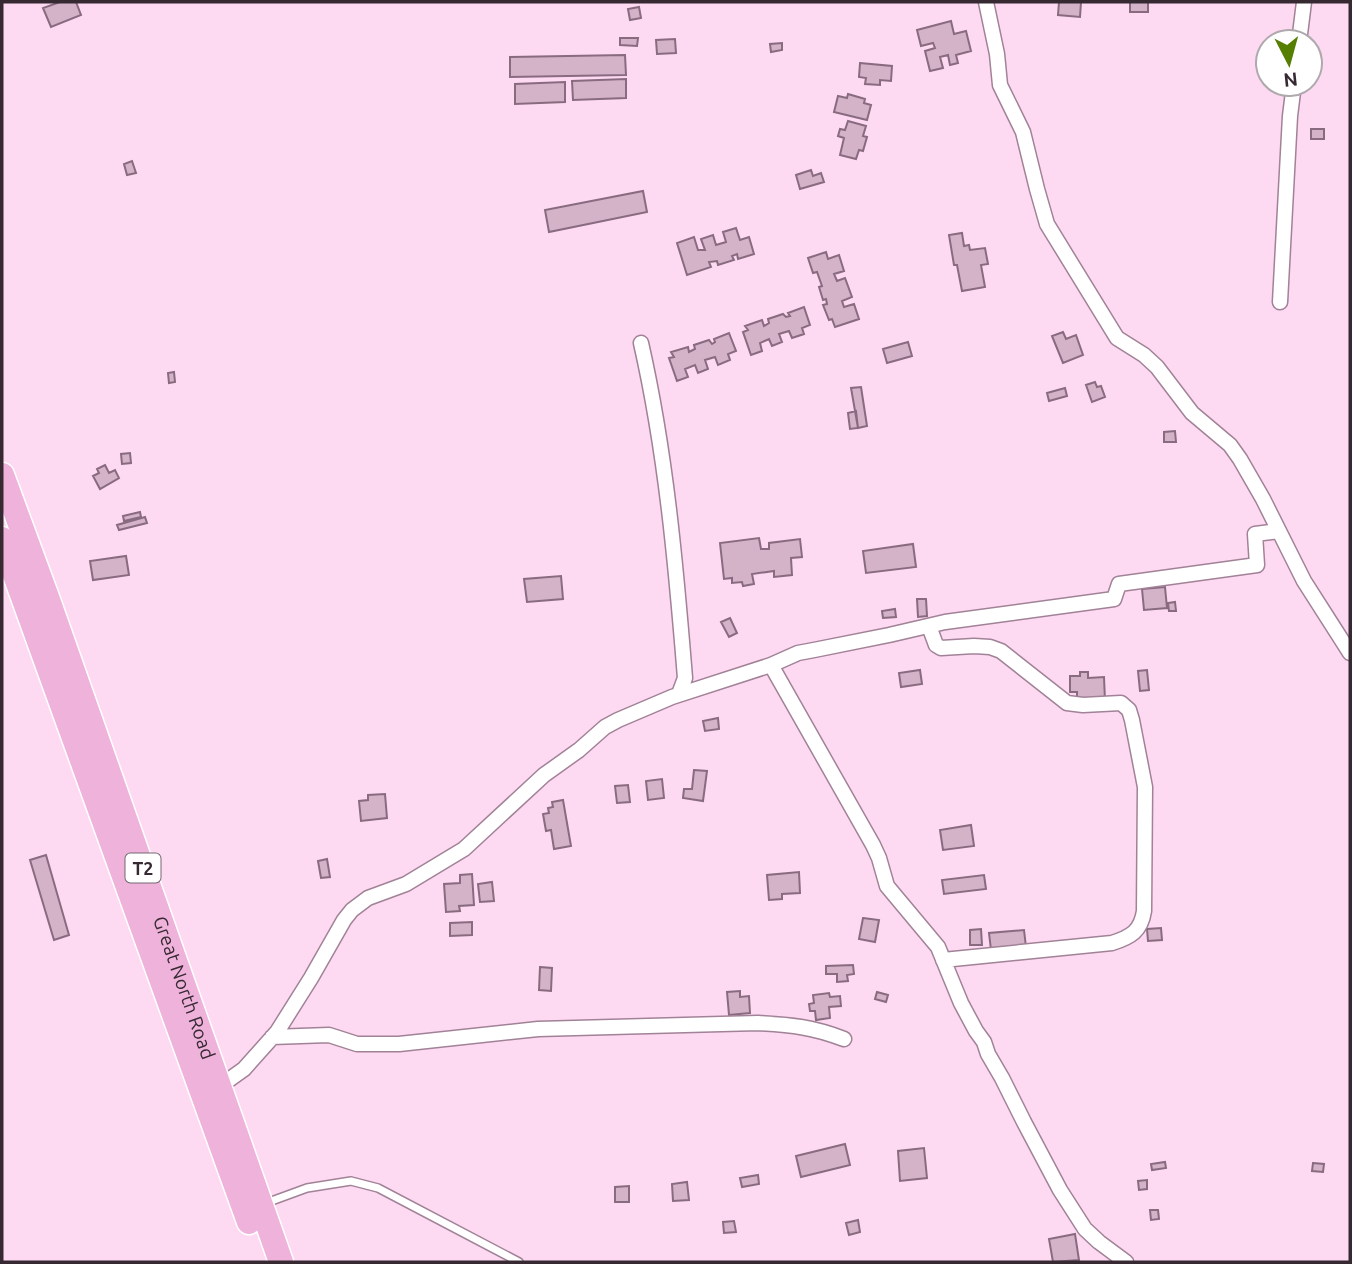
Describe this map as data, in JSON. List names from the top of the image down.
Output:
{
  "streets": {
    "highway": ["T2", "Great North Road"]
  },
  "north": "bottom"
}
